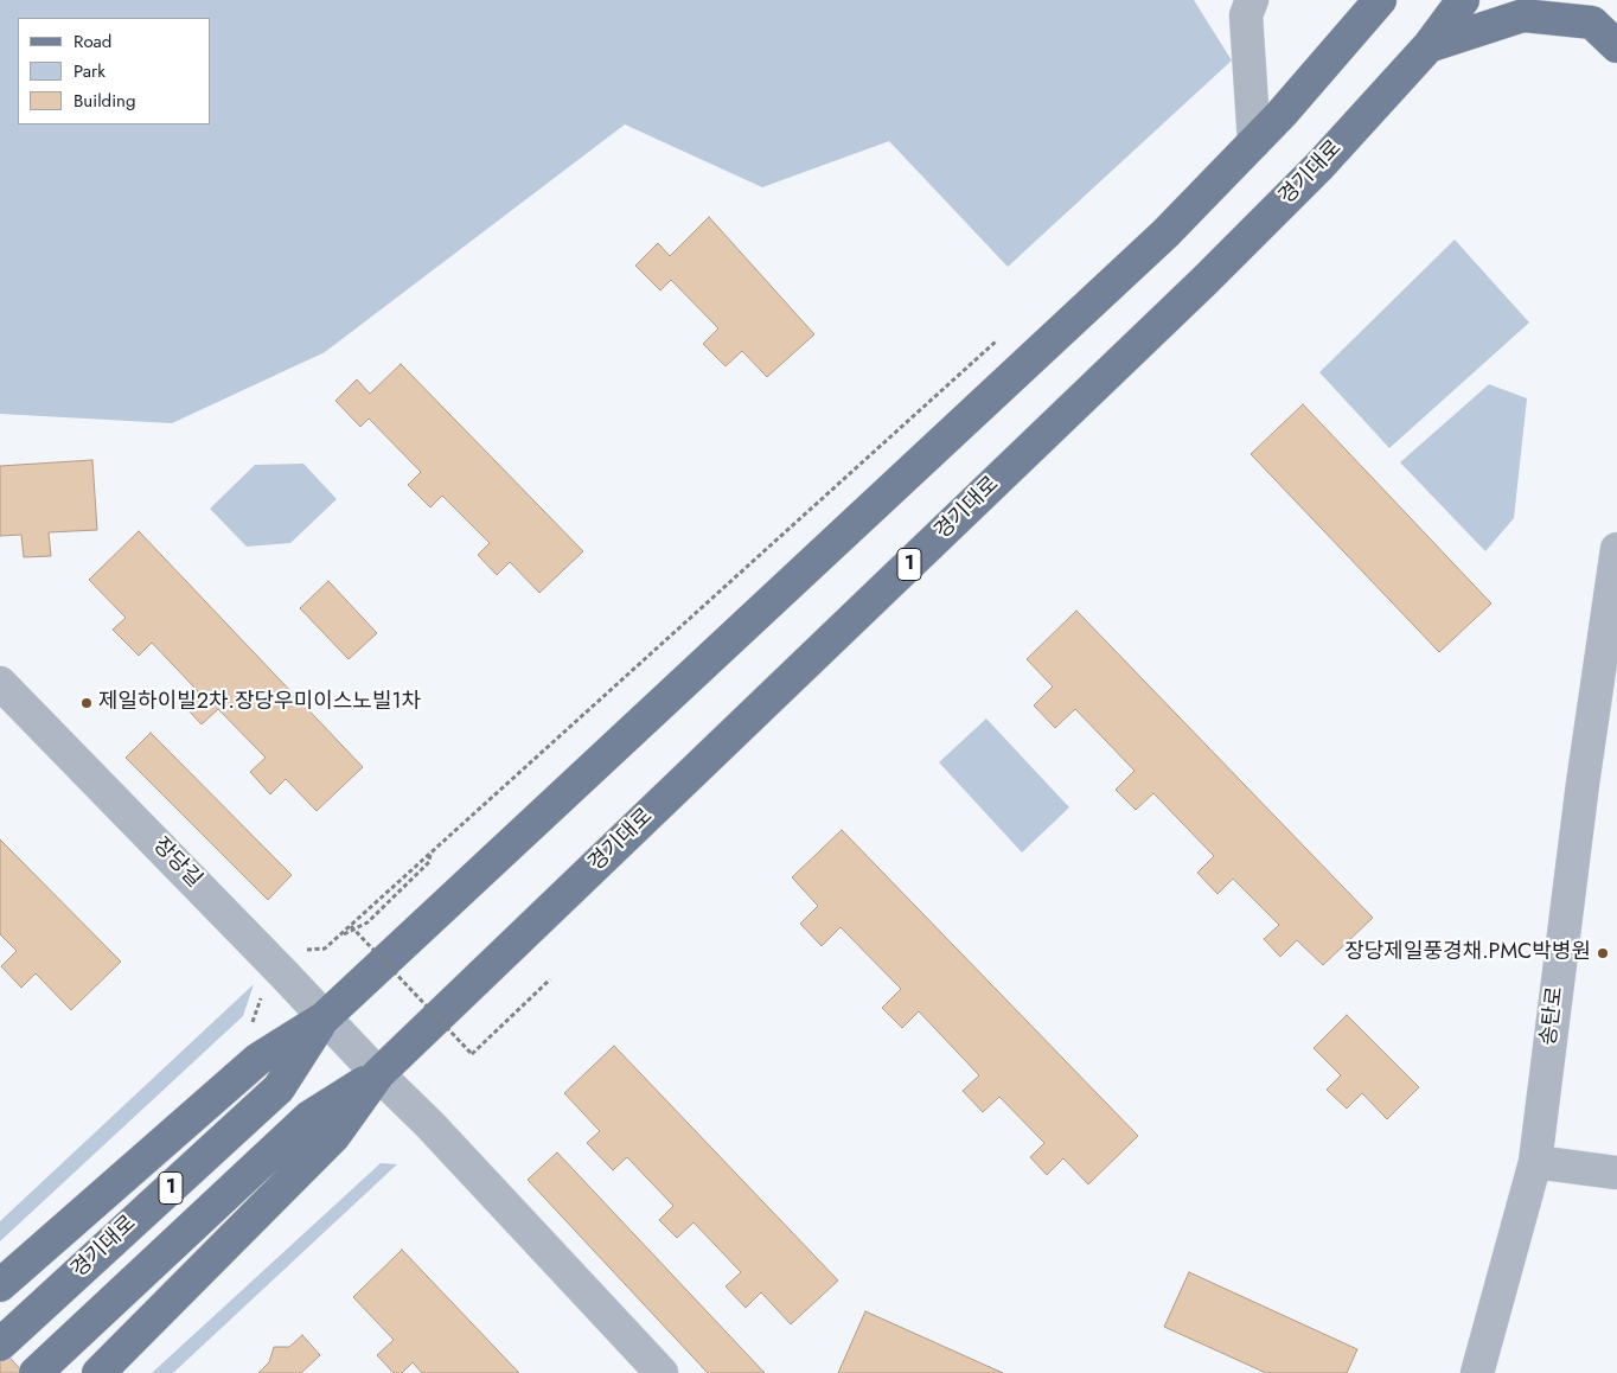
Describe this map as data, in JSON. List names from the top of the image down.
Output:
{
  "streets": {
    "main road": ["경기대로", "1"],
    "street": ["장당길", "송탄로"]
  },
  "crossings": [
    ["경기대로", "장당길"]
  ],
  "places": ["제일하이빌2차.장당우미이스노빌1차", "장당제일풍경채.PMC박병원"],
  "legend": ["Road", "Park", "Building"]
}
